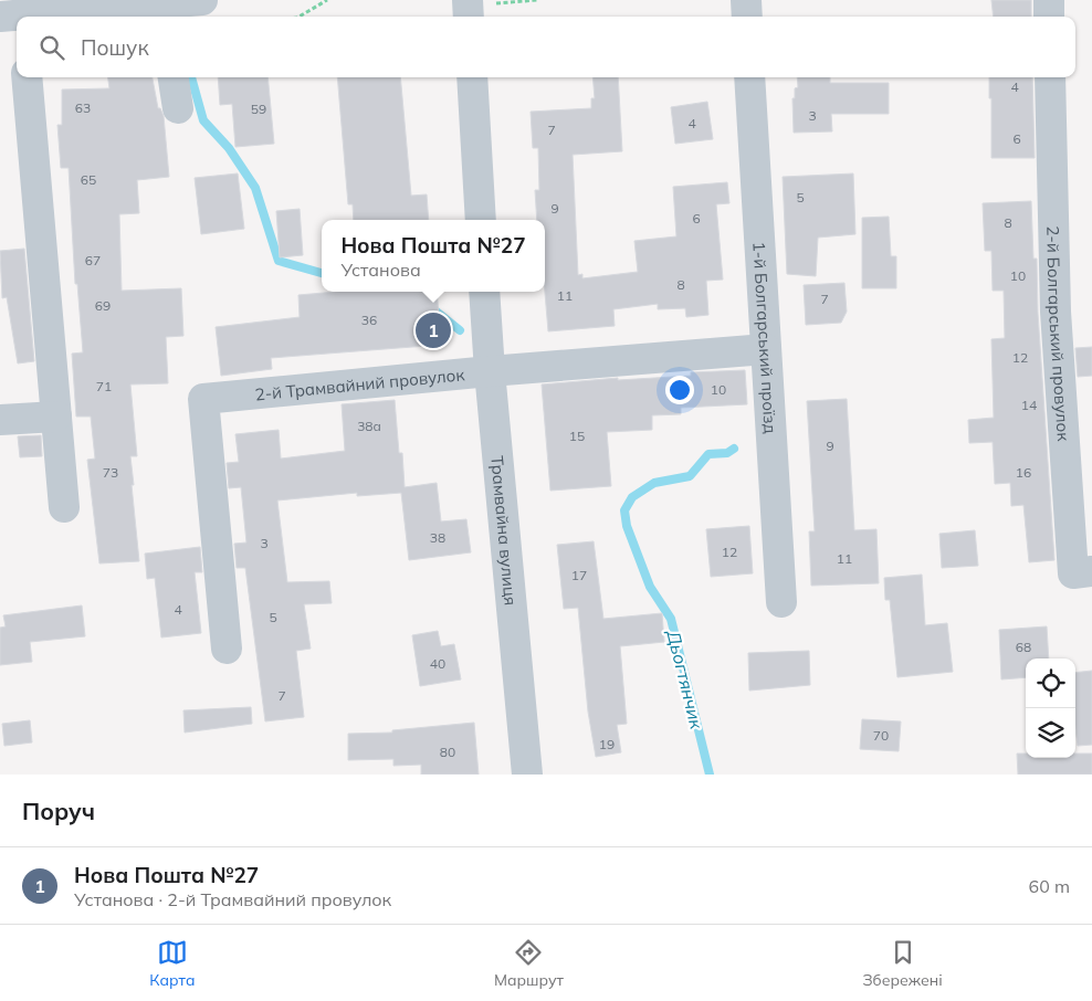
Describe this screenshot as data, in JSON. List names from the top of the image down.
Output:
{
  "streets": {
    "street": [
      "2-й Болгарський провулок",
      "1-й Болгарський проїзд",
      "2-й Трамвайний провулок",
      "Трамвайна вулиця"
    ]
  },
  "crossings": [
    ["1-й Болгарський проїзд", "2-й Трамвайний провулок"],
    ["2-й Трамвайний провулок", "Трамвайна вулиця"]
  ],
  "water": ["Дьогтянчик"],
  "house_numbers": [
    "4",
    "63",
    "59",
    "3",
    "4",
    "7",
    "6",
    "65",
    "5",
    "9",
    "6",
    "8",
    "67",
    "10",
    "8",
    "11",
    "7",
    "69",
    "36",
    "12",
    "71",
    "10",
    "14",
    "38а",
    "15",
    "9",
    "73",
    "16",
    "38",
    "3",
    "12",
    "11",
    "17",
    "4",
    "5",
    "68",
    "40",
    "7",
    "70",
    "19",
    "80"
  ],
  "page": {
    "search": "Пошук",
    "popup": ["Нова Пошта №27", "Установа"],
    "pins": "1",
    "heading": "Поруч",
    "list": [
      {
        "mark": "1",
        "name": "Нова Пошта №27",
        "note": "Установа · 2-й Трамвайний провулок",
        "value": "60 m"
      }
    ],
    "nav": ["Карта", "Маршрут", "Збережені"]
  }
}
